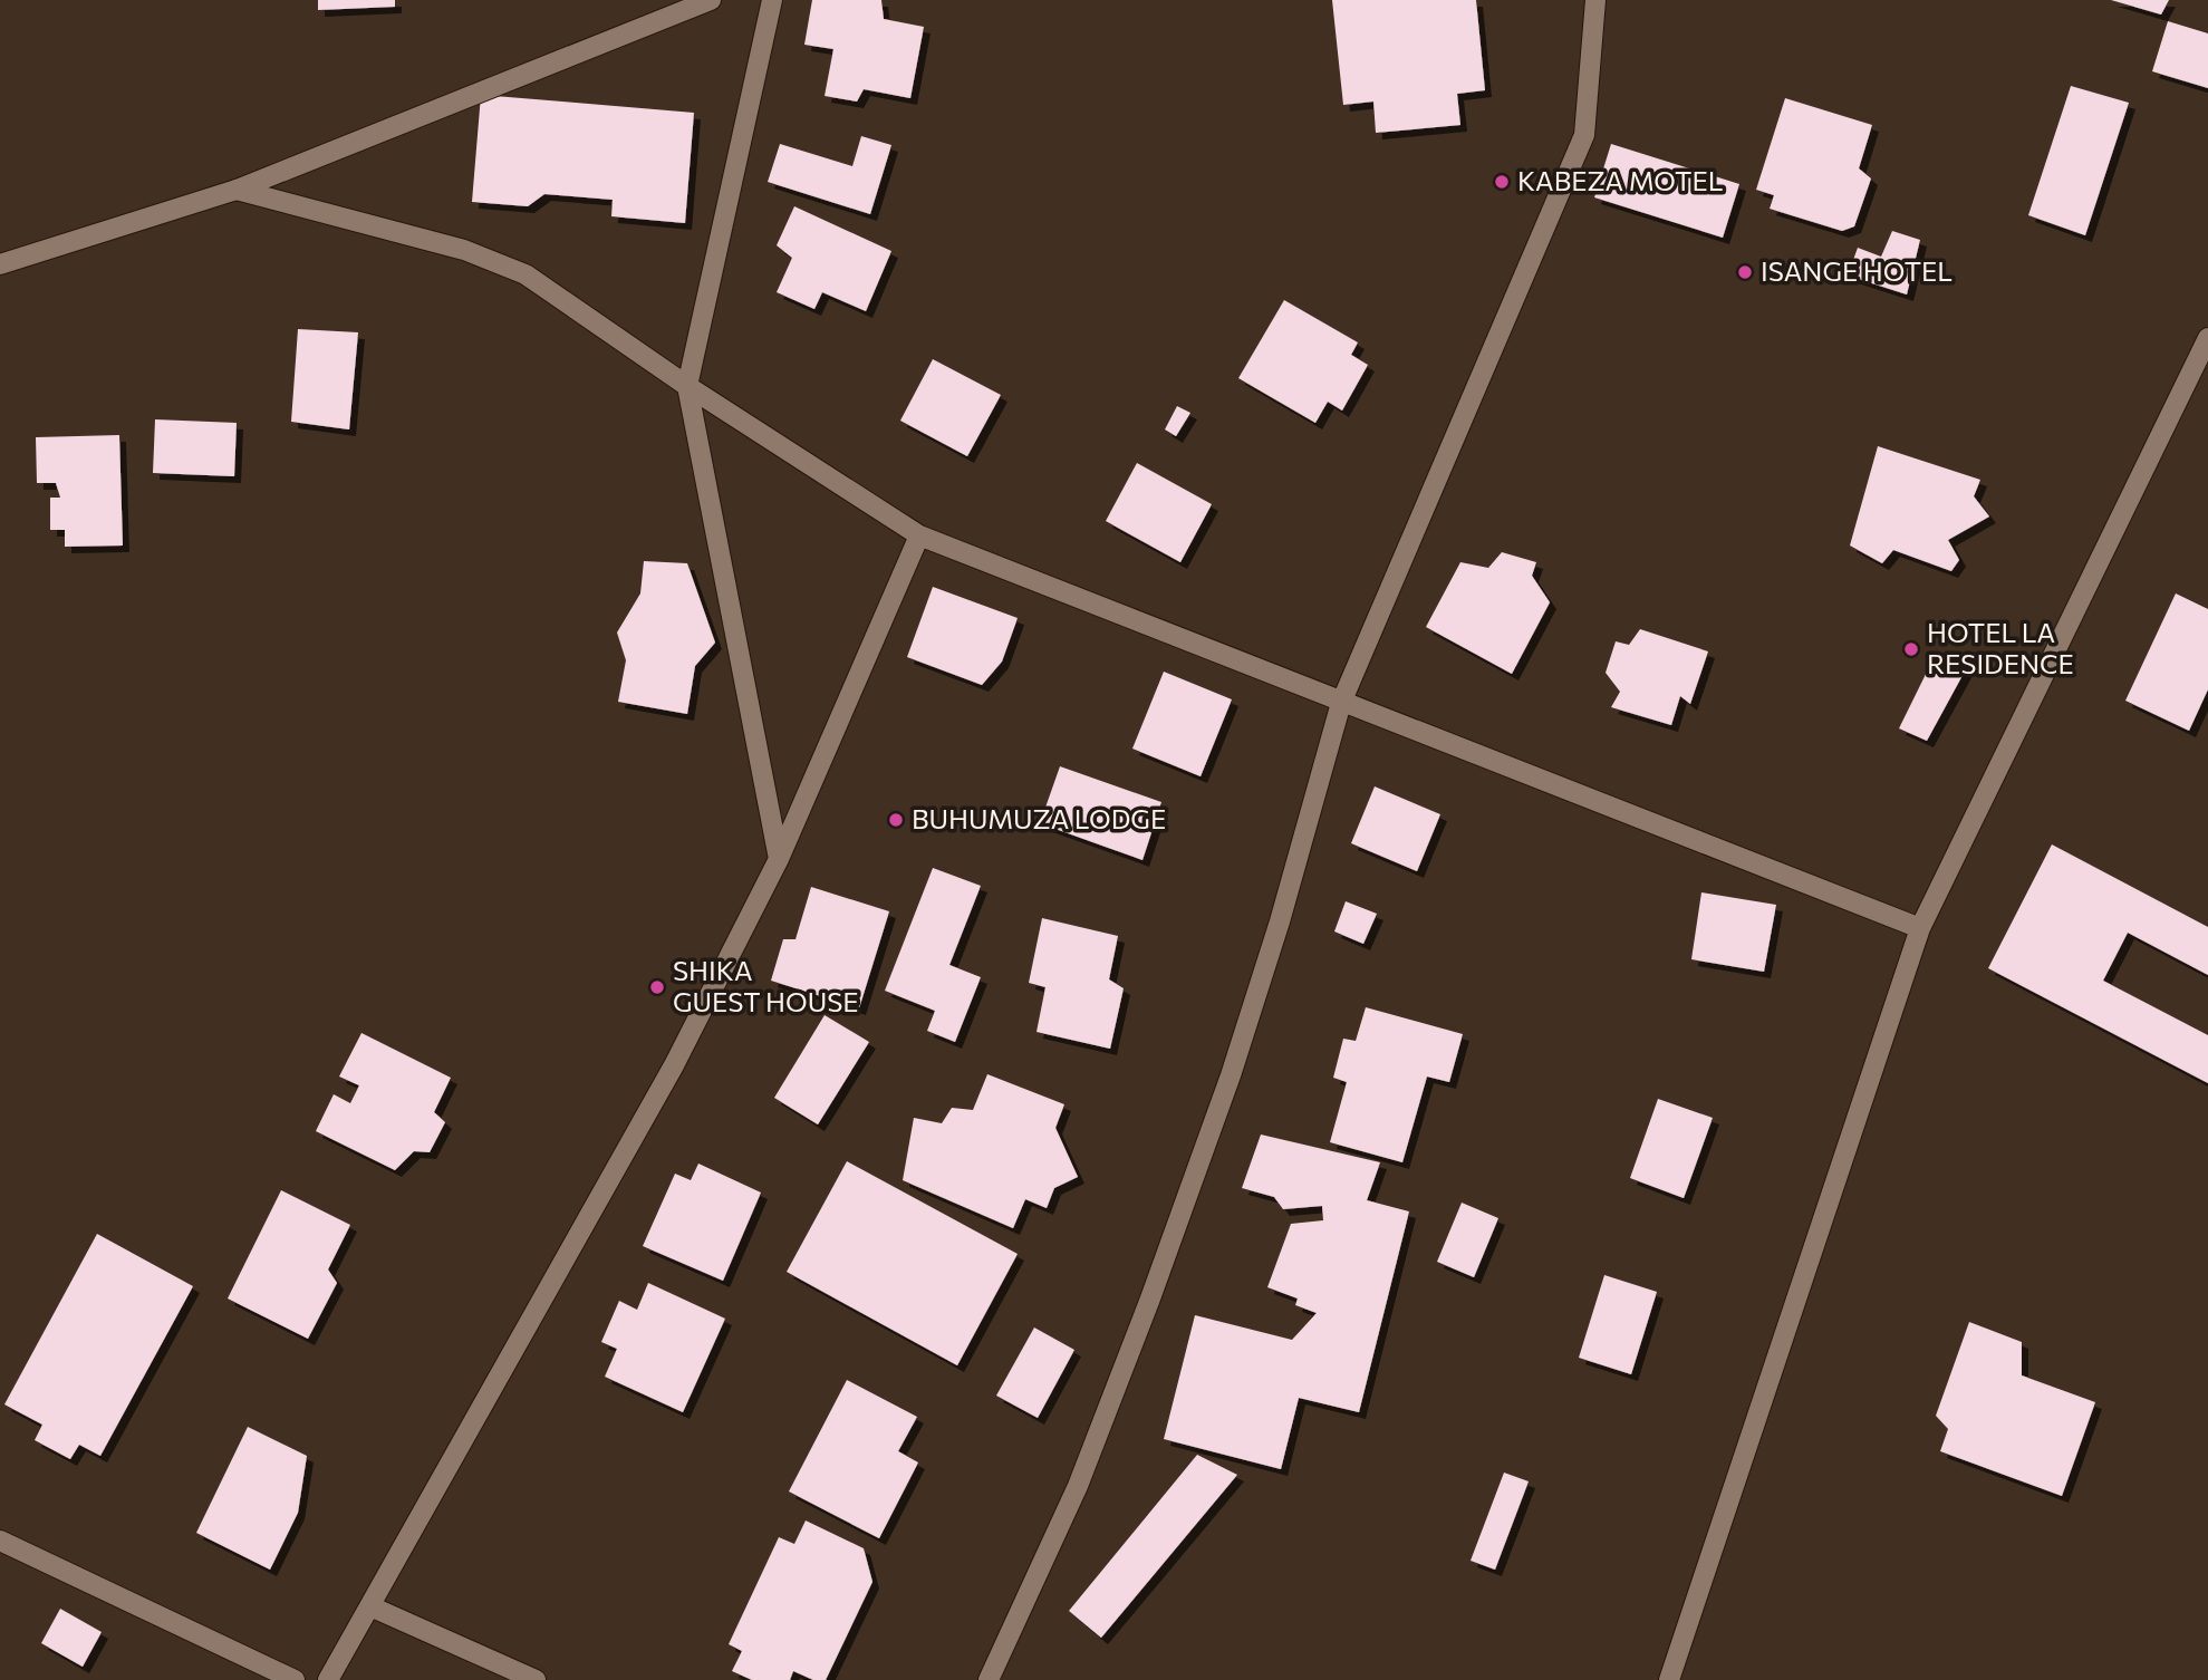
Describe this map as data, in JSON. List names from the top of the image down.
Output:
{
  "places": [
    "KABEZA MOTEL",
    "ISANGE HOTEL",
    "HOTEL LA RESIDENCE",
    "BUHUMUZA LODGE",
    "SHIKA GUEST HOUSE"
  ]
}
